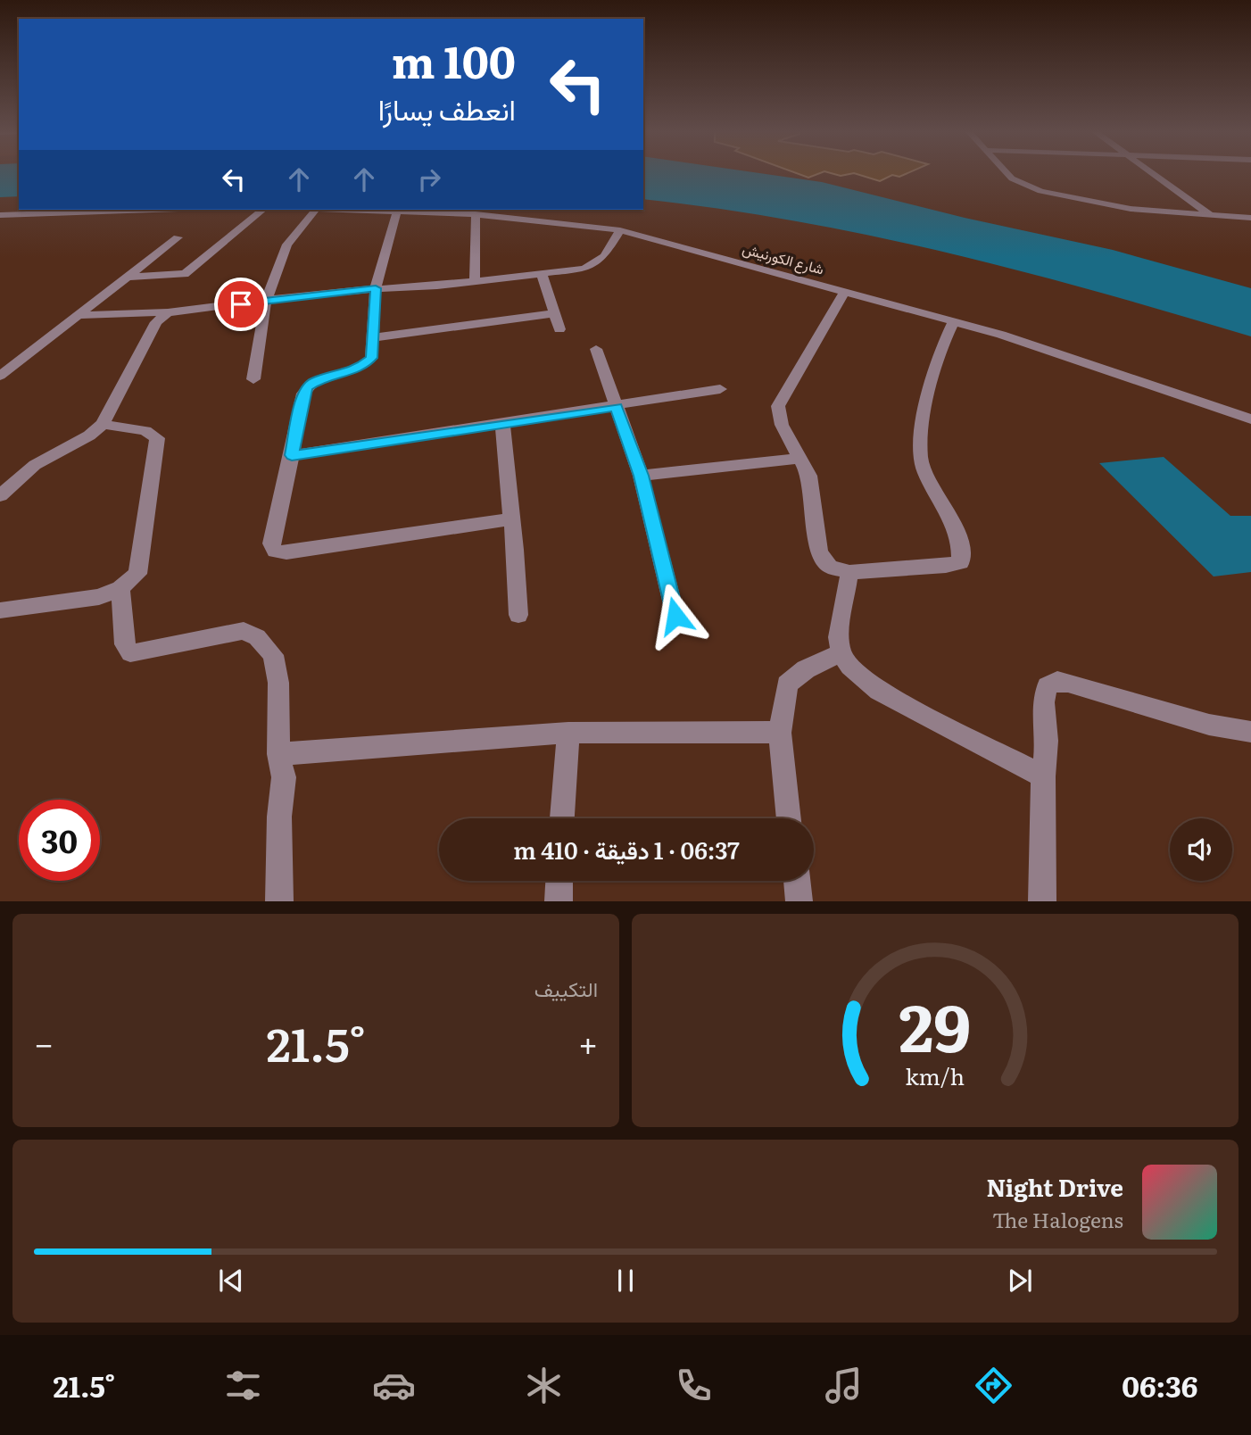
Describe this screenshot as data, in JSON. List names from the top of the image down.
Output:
{
  "streets": {
    "street": ["شارع الكورنيش"]
  },
  "page": {
    "turn": ["100 m", "انعطف يسارًا"],
    "limit": "30",
    "trip": "06:37 · 1 دقيقة · 410 m",
    "tile": "التكييف",
    "heat": ["−", "21.5°", "+"],
    "song": ["Night Drive", "The Halogens"],
    "tabs": ["06:36", "21.5°"],
    "gauge": ["29", "km/h"]
  }
}
